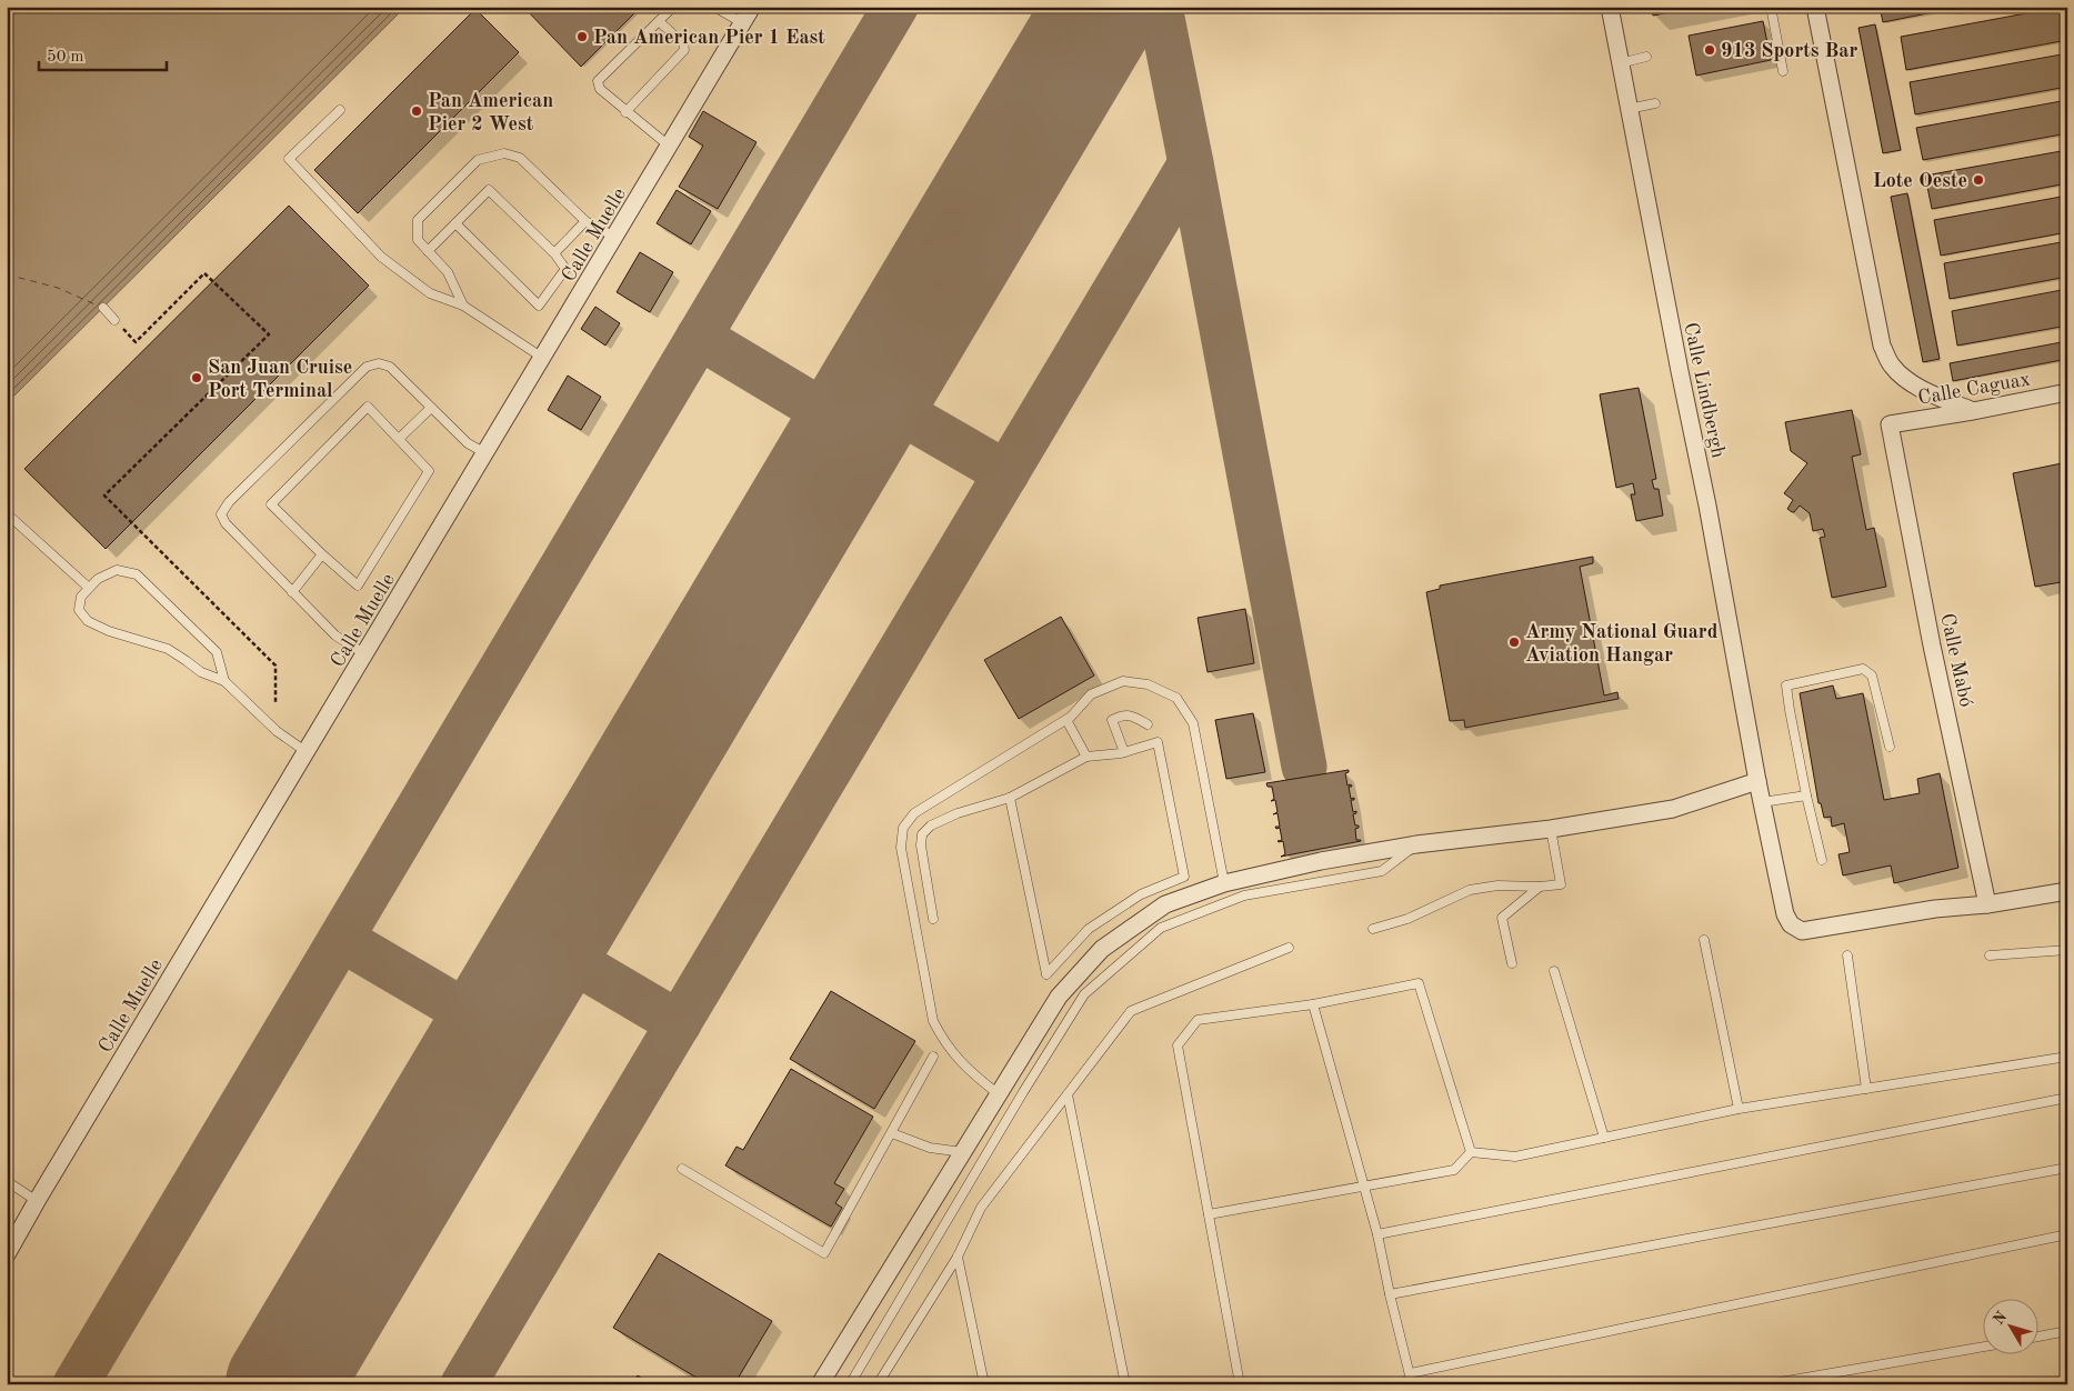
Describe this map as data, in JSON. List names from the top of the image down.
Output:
{
  "streets": {
    "street": [
      "Calle Muelle",
      "Calle Caguax",
      "Calle Lindbergh",
      "Calle Mabó"
    ]
  },
  "crossings": [
    ["Calle Caguax", "Calle Mabó"],
    ["Calle Lindbergh", "Calle Mabó"]
  ],
  "places": [
    "Pan American Pier 1 East",
    "913 Sports Bar",
    "Pan American Pier 2 West",
    "Lote Oeste",
    "San Juan Cruise Port Terminal",
    "Army National Guard Aviation Hangar"
  ],
  "scale_bar": "50 m",
  "north": "top left"
}
